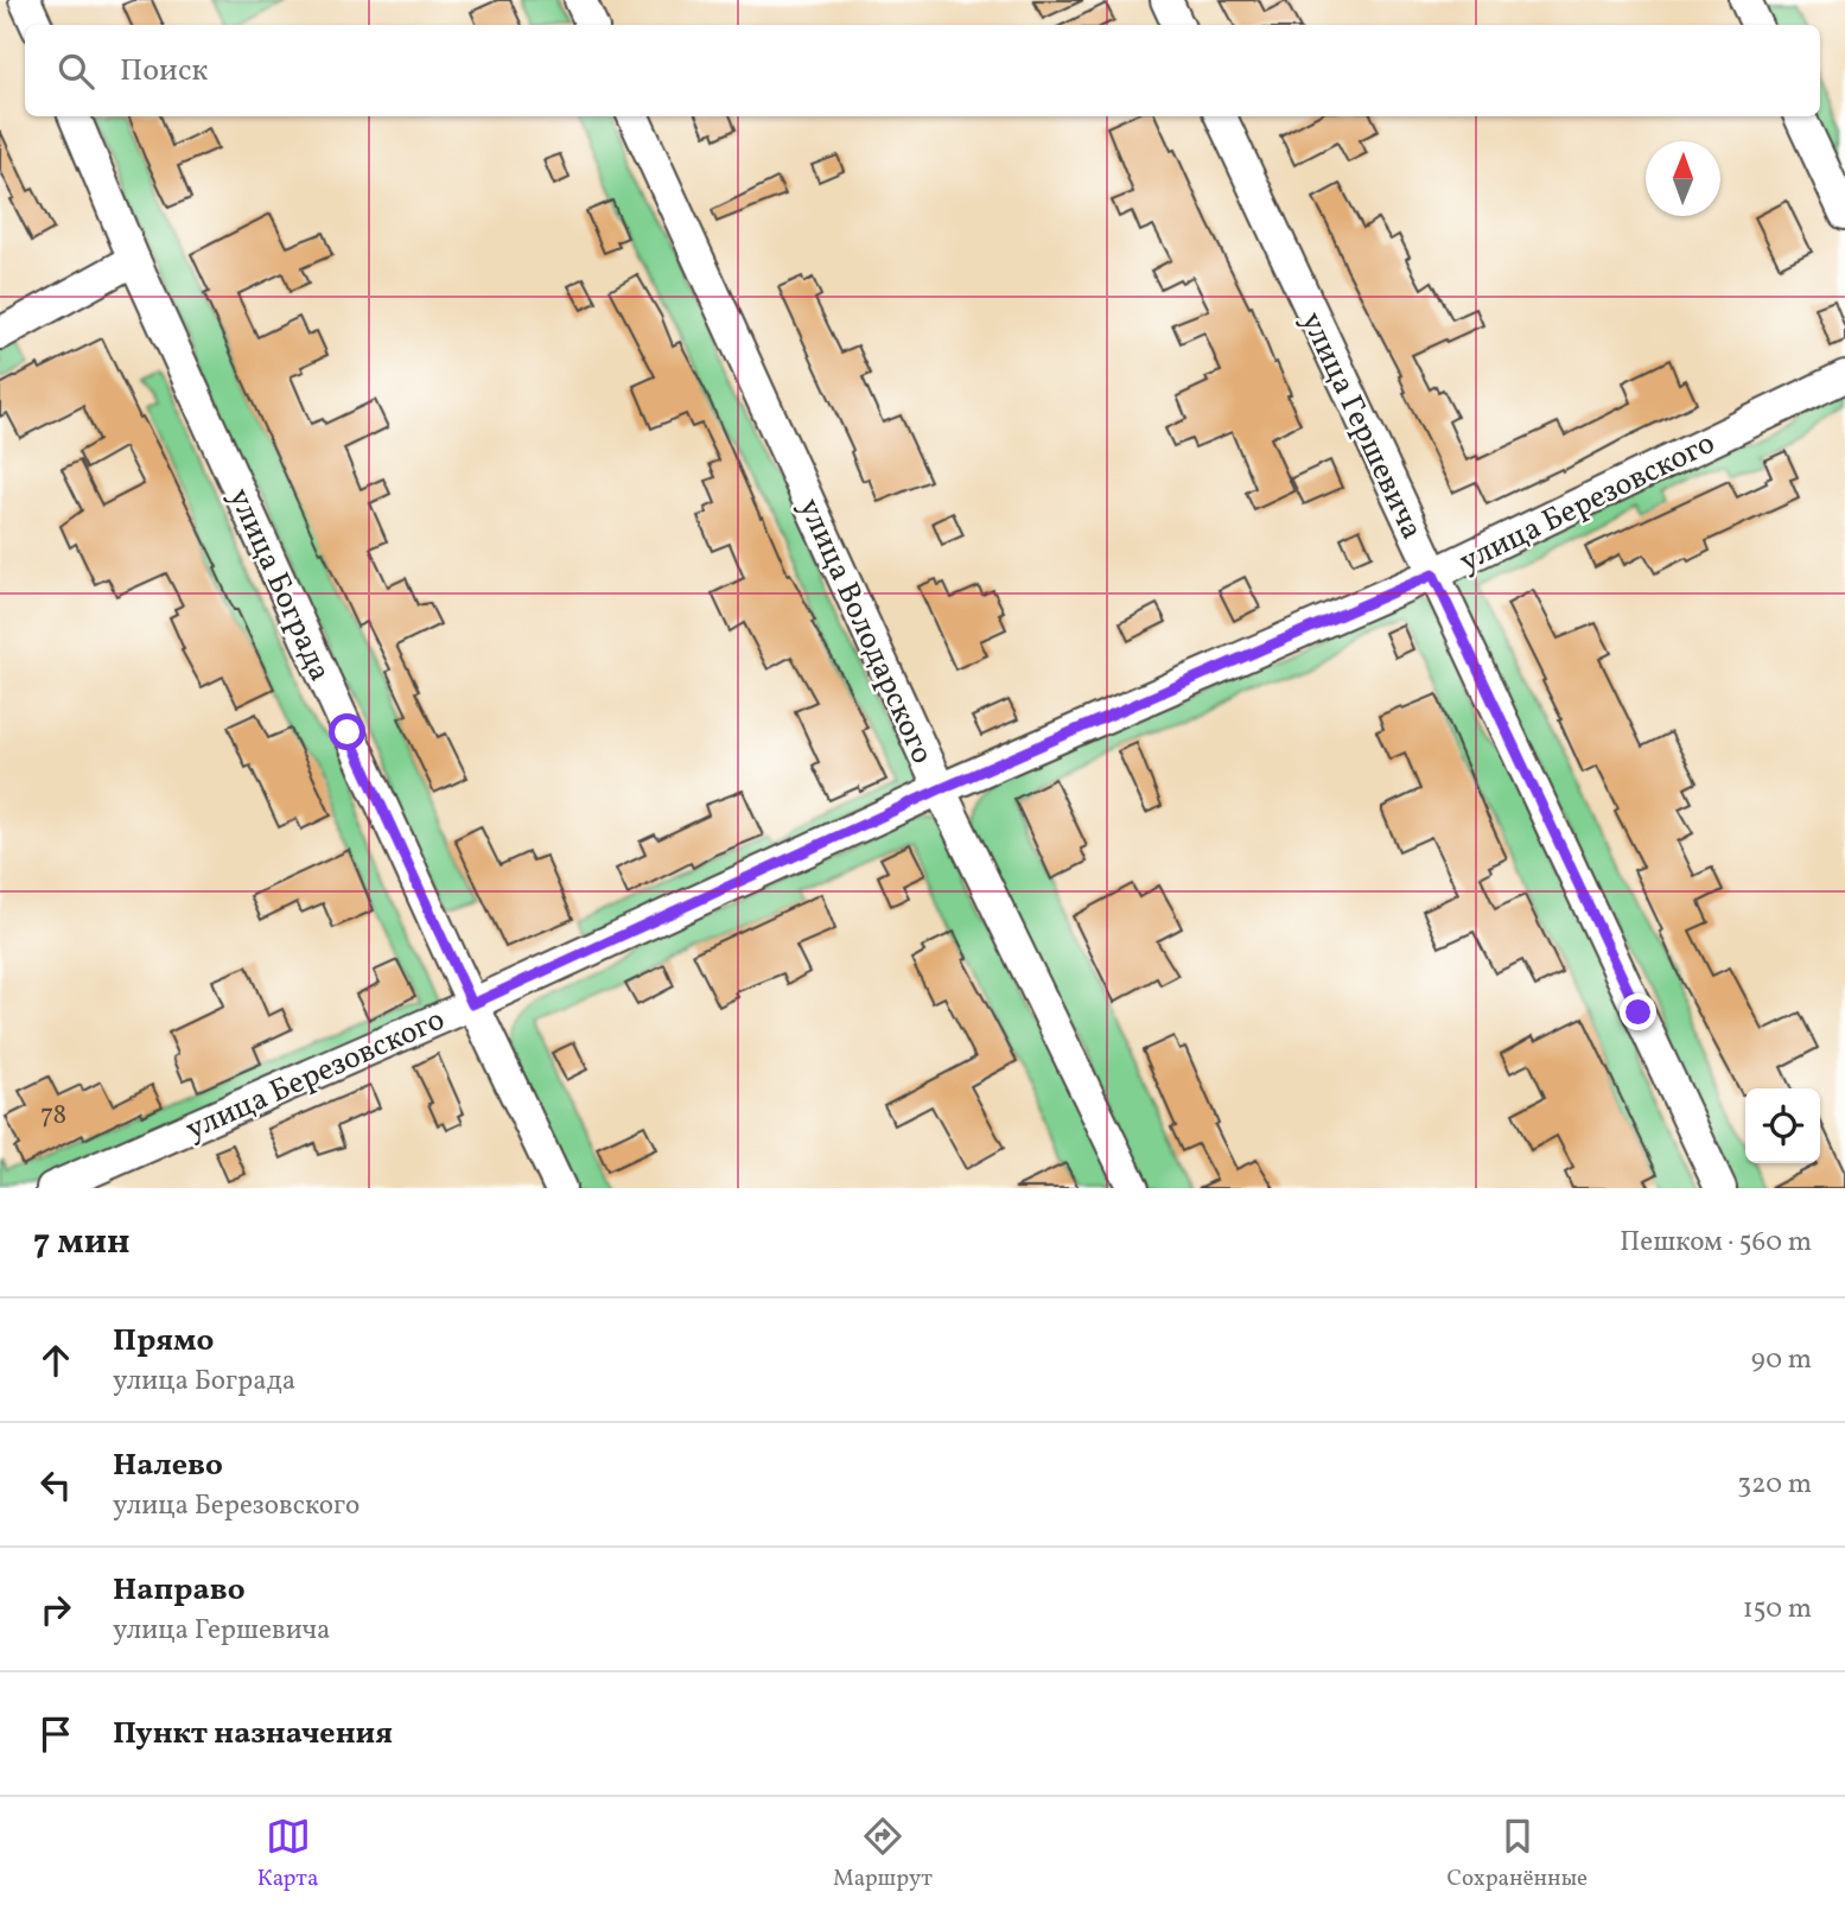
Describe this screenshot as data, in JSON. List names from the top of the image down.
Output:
{
  "streets": {
    "street": [
      "улица Гершевича",
      "улица Березовского",
      "улица Бограда",
      "улица Володарского"
    ]
  },
  "crossings": [
    ["улица Гершевича", "улица Березовского"],
    ["улица Березовского", "улица Бограда"],
    ["улица Березовского", "улица Володарского"]
  ],
  "house_numbers": ["78"],
  "north": "top",
  "page": {
    "search": "Поиск",
    "heading": ["7 мин", "Пешком · 560 m"],
    "list": [
      ["Прямо", "улица Бограда", "90 m"],
      ["Налево", "улица Березовского", "320 m"],
      ["Направо", "улица Гершевича", "150 m"],
      "Пункт назначения"
    ],
    "nav": ["Карта", "Маршрут", "Сохранённые"]
  }
}
